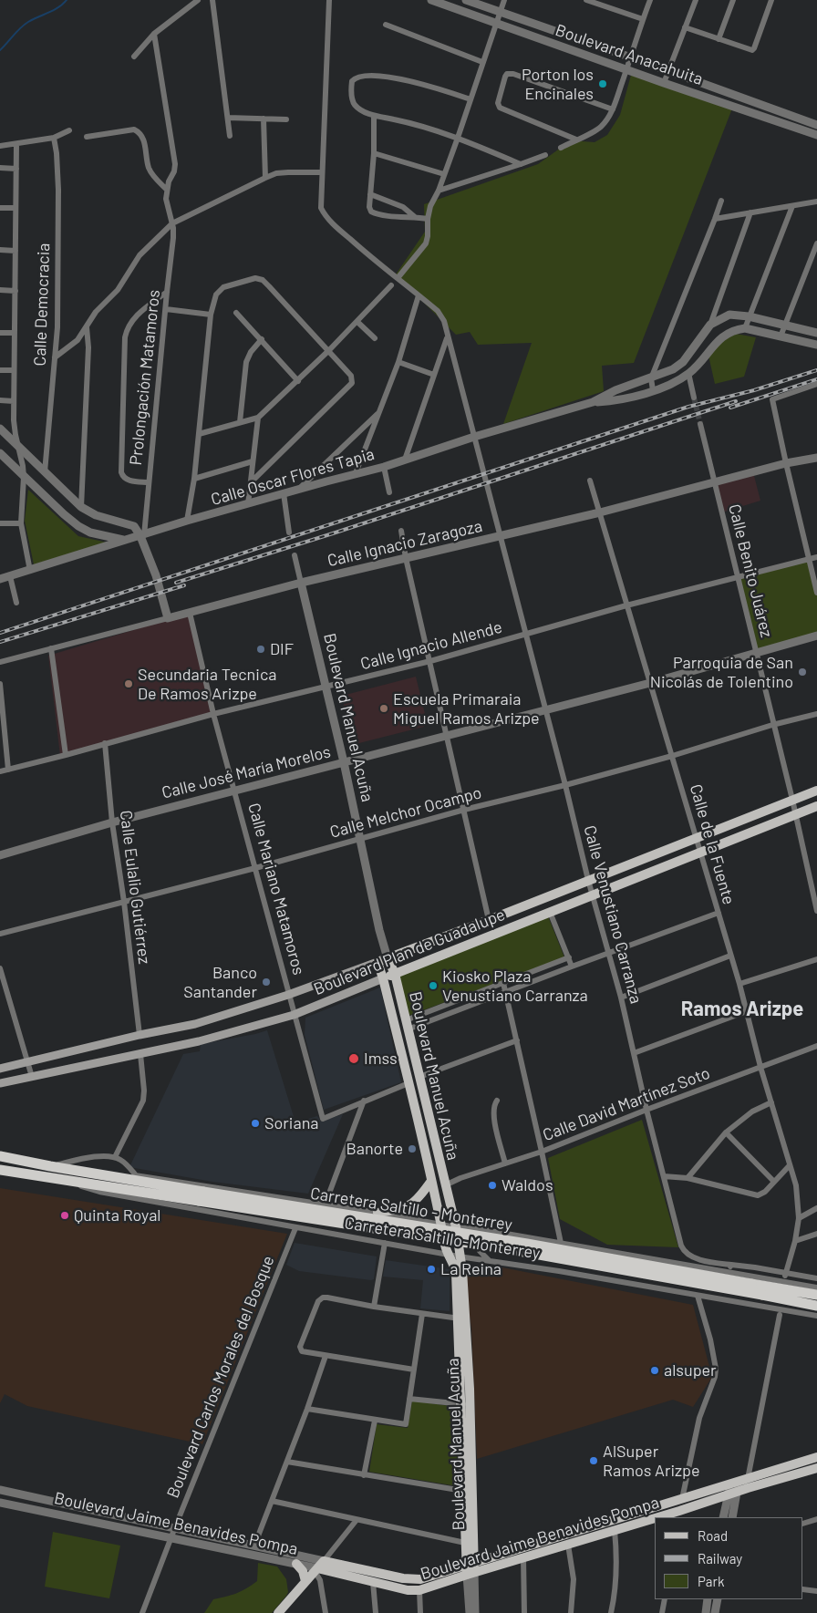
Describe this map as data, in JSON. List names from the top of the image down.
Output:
{
  "streets": {
    "highway": ["Carretera Saltillo - Monterrey"],
    "main road": ["Boulevard Manuel Acuña", "Boulevard Plan de Guadalupe", "Boulevard Jaime Benavides Pompa"],
    "street": [
      "Boulevard Anacahuita",
      "Calle Democracia",
      "Prolongación Matamoros",
      "Calle Oscar Flores Tapia",
      "Calle Ignacio Zaragoza",
      "Calle Benito Juárez",
      "Calle Ignacio Allende",
      "Calle José María Morelos",
      "Calle Melchor Ocampo",
      "Calle de la Fuente",
      "Calle Eulalio Gutiérrez",
      "Calle Mariano Matamoros",
      "Calle Venustiano Carranza",
      "Calle David Martínez Soto",
      "Carretera Saltillo-Monterrey",
      "Boulevard Carlos Morales del Bosque"
    ]
  },
  "crossings": [
    ["Prolongación Matamoros", "Calle Oscar Flores Tapia"],
    ["Calle Oscar Flores Tapia", "Calle Venustiano Carranza"],
    ["Calle Ignacio Zaragoza", "Calle Benito Juárez"],
    ["Calle Ignacio Zaragoza", "Boulevard Manuel Acuña"],
    ["Calle Ignacio Zaragoza", "Calle de la Fuente"],
    ["Calle Ignacio Zaragoza", "Calle Mariano Matamoros"],
    ["Calle Ignacio Zaragoza", "Calle Venustiano Carranza"],
    ["Calle Benito Juárez", "Calle Ignacio Allende"],
    ["Calle Benito Juárez", "Calle José María Morelos"],
    ["Calle Benito Juárez", "Calle Melchor Ocampo"],
    ["Calle Benito Juárez", "Boulevard Plan de Guadalupe"],
    ["Calle Ignacio Allende", "Boulevard Manuel Acuña"],
    ["Calle Ignacio Allende", "Calle de la Fuente"],
    ["Calle Ignacio Allende", "Calle Eulalio Gutiérrez"],
    ["Calle Ignacio Allende", "Calle Mariano Matamoros"],
    ["Calle Ignacio Allende", "Calle Venustiano Carranza"],
    ["Boulevard Manuel Acuña", "Calle José María Morelos"],
    ["Boulevard Manuel Acuña", "Calle Melchor Ocampo"],
    ["Boulevard Manuel Acuña", "Boulevard Plan de Guadalupe"],
    ["Boulevard Manuel Acuña", "Calle David Martínez Soto"],
    ["Boulevard Manuel Acuña", "Carretera Saltillo-Monterrey"],
    ["Boulevard Manuel Acuña", "Boulevard Jaime Benavides Pompa"],
    ["Calle José María Morelos", "Calle de la Fuente"],
    ["Calle José María Morelos", "Calle Eulalio Gutiérrez"],
    ["Calle José María Morelos", "Calle Mariano Matamoros"],
    ["Calle José María Morelos", "Calle Venustiano Carranza"],
    ["Calle Melchor Ocampo", "Calle de la Fuente"],
    ["Calle Melchor Ocampo", "Calle Eulalio Gutiérrez"],
    ["Calle Melchor Ocampo", "Calle Mariano Matamoros"],
    ["Calle Melchor Ocampo", "Calle Venustiano Carranza"],
    ["Calle de la Fuente", "Calle Venustiano Carranza"],
    ["Calle de la Fuente", "Boulevard Plan de Guadalupe"],
    ["Calle de la Fuente", "Calle David Martínez Soto"],
    ["Calle Eulalio Gutiérrez", "Boulevard Plan de Guadalupe"],
    ["Calle Mariano Matamoros", "Boulevard Plan de Guadalupe"],
    ["Calle Venustiano Carranza", "Boulevard Plan de Guadalupe"],
    ["Calle Venustiano Carranza", "Calle David Martínez Soto"],
    ["Carretera Saltillo - Monterrey", "Carretera Saltillo-Monterrey"],
    ["Carretera Saltillo-Monterrey", "Boulevard Carlos Morales del Bosque"],
    ["Boulevard Carlos Morales del Bosque", "Boulevard Jaime Benavides Pompa"]
  ],
  "districts": ["Ramos Arizpe"],
  "places": [
    "Porton los Encinales",
    "DIF",
    "Parroquia de San Nicolás de Tolentino",
    "Secundaria Tecnica De Ramos Arizpe",
    "Escuela Primaraia Miguel Ramos Arizpe",
    "Banco Santander",
    "Kiosko Plaza Venustiano Carranza",
    "Imss",
    "Soriana",
    "Banorte",
    "Waldos",
    "Quinta Royal",
    "La Reina",
    "alsuper",
    "AlSuper Ramos Arizpe"
  ],
  "legend": ["Road", "Railway", "Park"]
}
